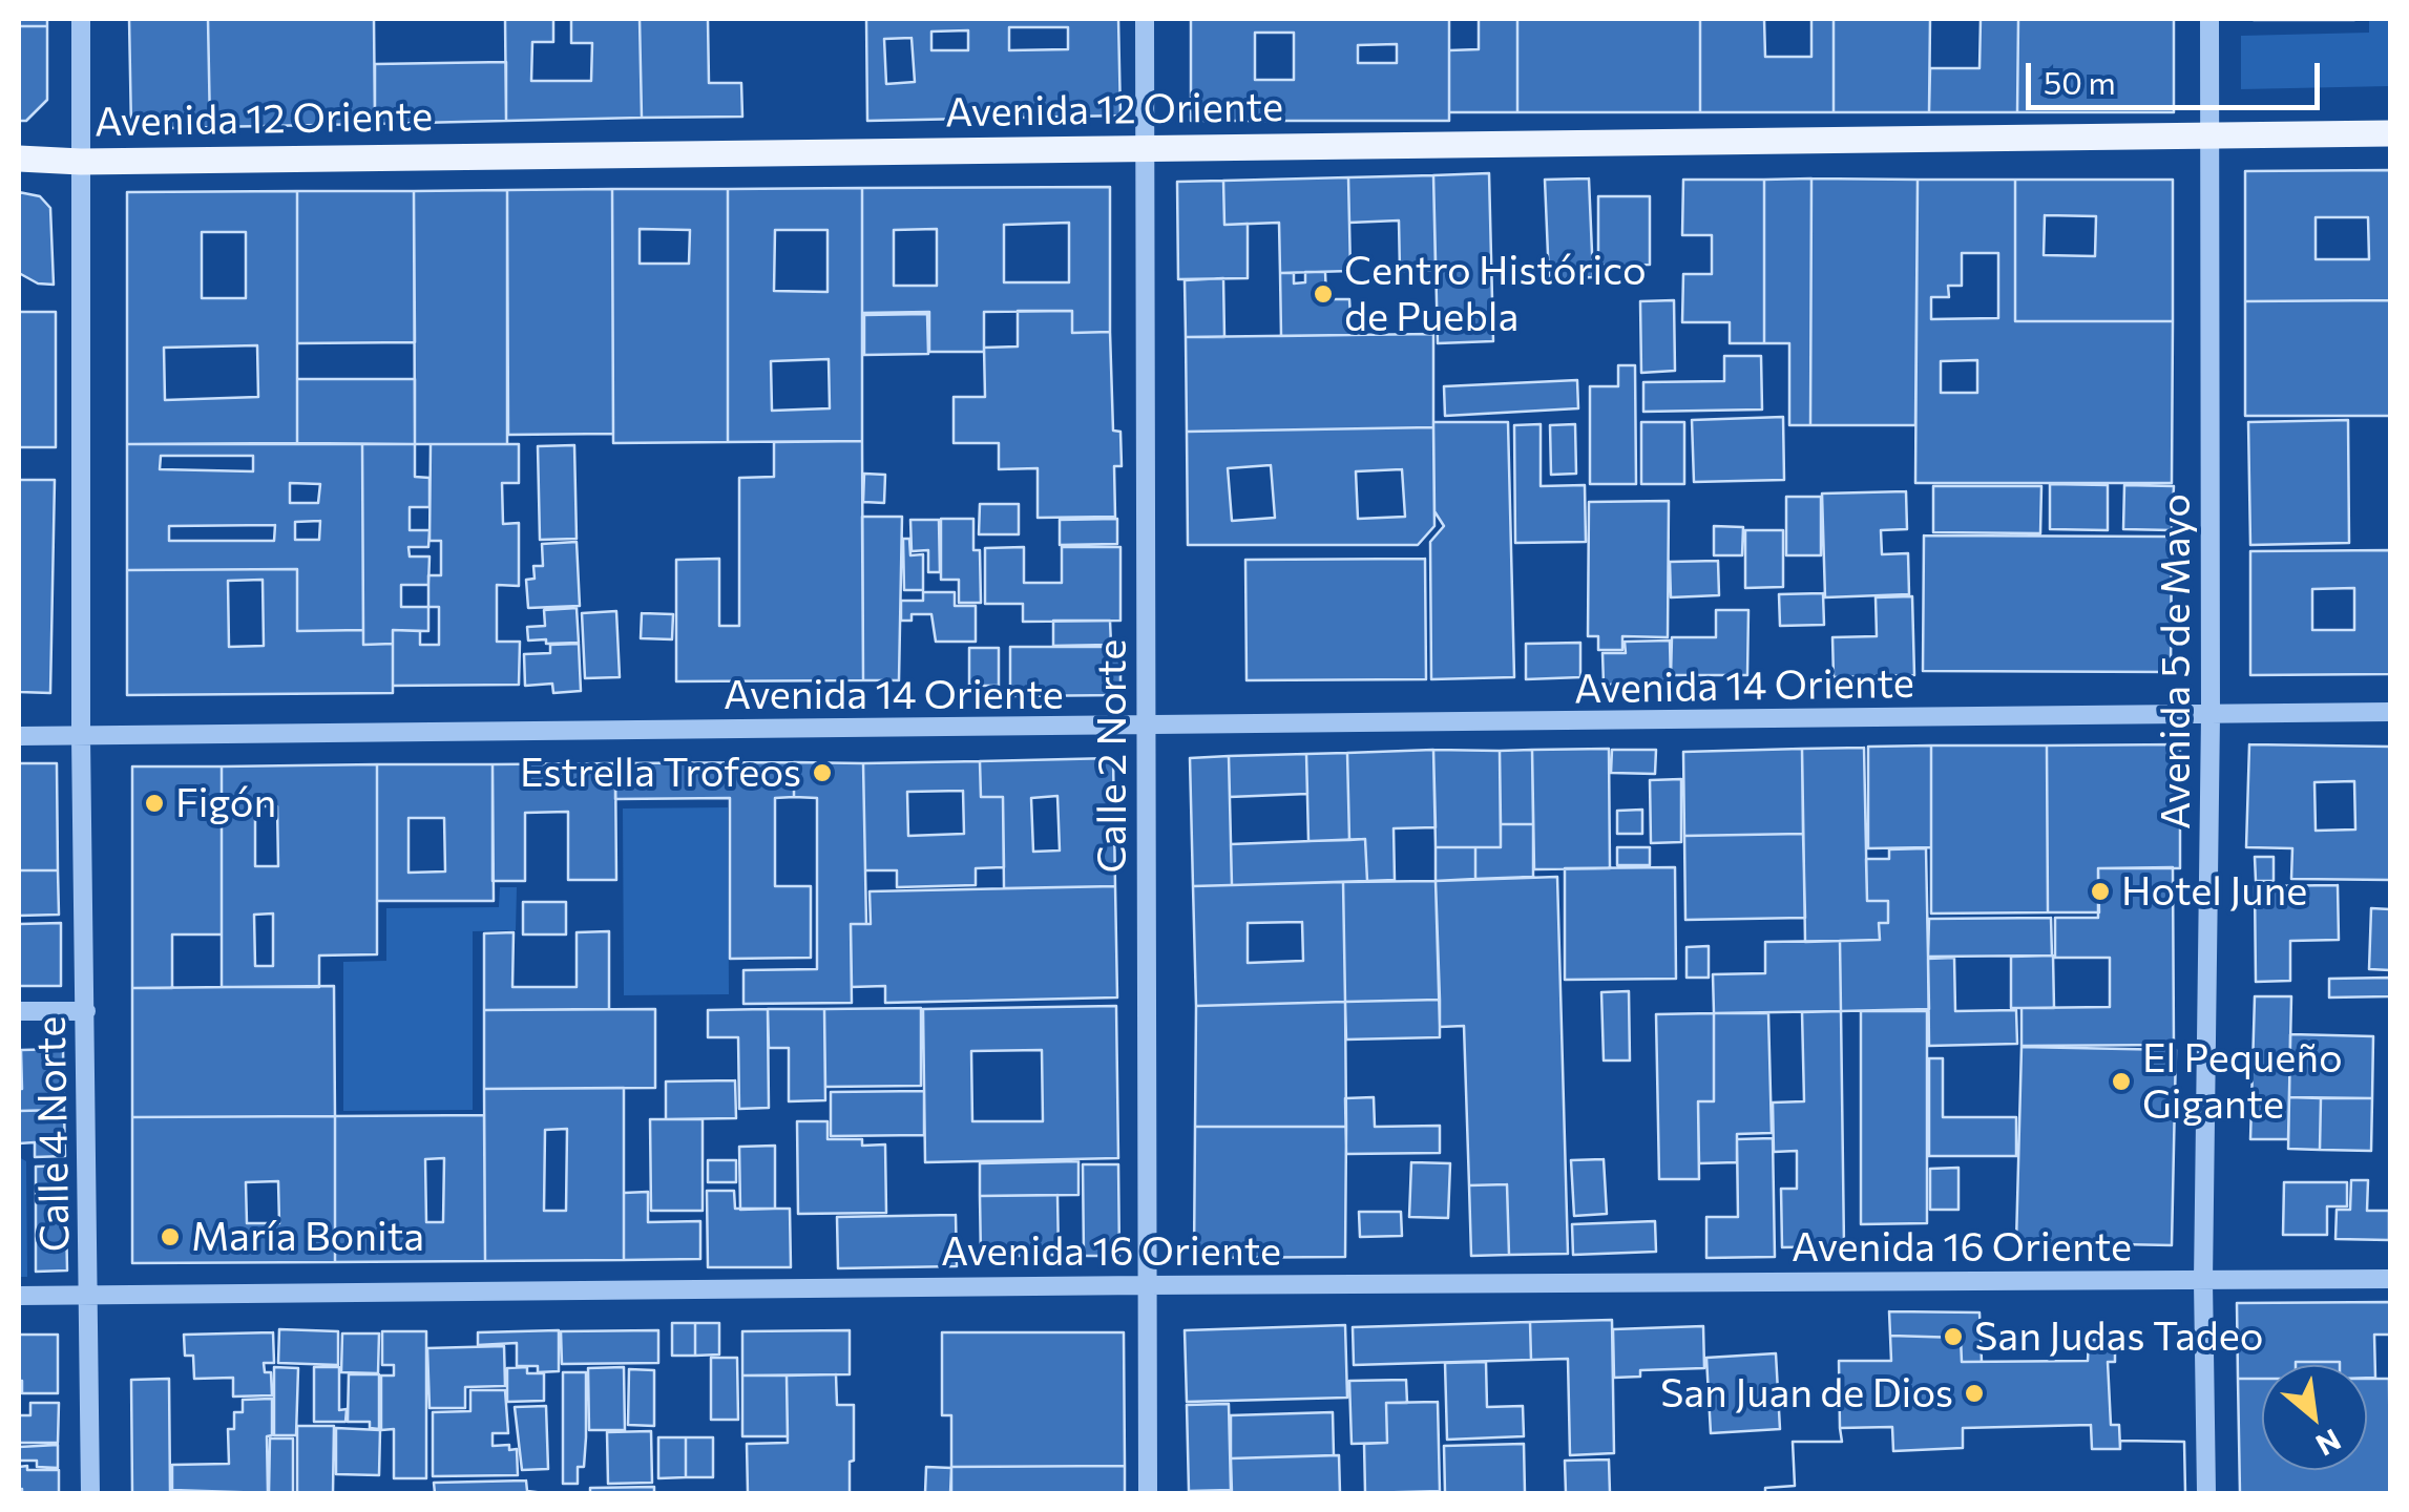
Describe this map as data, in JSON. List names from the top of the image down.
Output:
{
  "streets": {
    "main road": ["Avenida 12 Oriente"],
    "street": [
      "Avenida 5 de Mayo",
      "Avenida 14 Oriente",
      "Calle 2 Norte",
      "Calle 4 Norte",
      "Avenida 16 Oriente"
    ]
  },
  "crossings": [
    ["Avenida 12 Oriente", "Avenida 5 de Mayo"],
    ["Avenida 12 Oriente", "Calle 2 Norte"],
    ["Avenida 12 Oriente", "Calle 4 Norte"],
    ["Avenida 5 de Mayo", "Avenida 14 Oriente"],
    ["Avenida 5 de Mayo", "Avenida 16 Oriente"],
    ["Avenida 14 Oriente", "Calle 2 Norte"],
    ["Avenida 14 Oriente", "Calle 4 Norte"],
    ["Calle 2 Norte", "Avenida 16 Oriente"],
    ["Calle 4 Norte", "Avenida 16 Oriente"]
  ],
  "places": [
    "Centro Histórico de Puebla",
    "Estrella Trofeos",
    "Figón",
    "Hotel June",
    "El Pequeño Gigante",
    "María Bonita",
    "San Judas Tadeo",
    "San Juan de Dios"
  ],
  "scale_bar": "50 m",
  "north": "bottom right"
}
